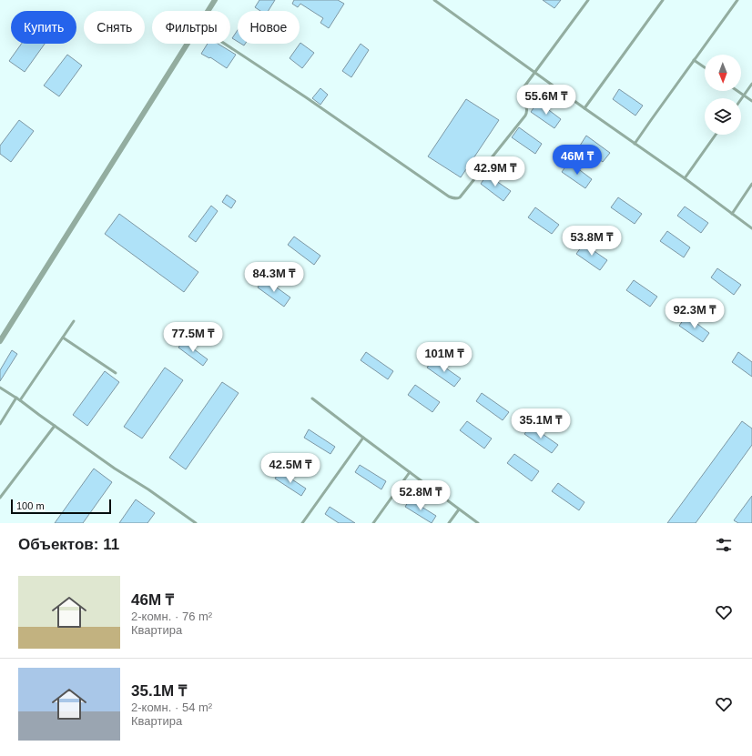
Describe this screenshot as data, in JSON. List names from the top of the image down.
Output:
{
  "scale_bar": "100 m",
  "north": "bottom",
  "page": {
    "chip": [
      "Купить",
      "Снять",
      "Фильтры",
      "Новое"
    ],
    "price": [
      "55.6M ₸",
      "46M ₸",
      "42.9M ₸",
      "53.8M ₸",
      "84.3M ₸",
      "92.3M ₸",
      "77.5M ₸",
      "101M ₸",
      "35.1M ₸",
      "42.5M ₸",
      "52.8M ₸"
    ],
    "scale": "100 m",
    "heading": "Объектов: 11",
    "list": [
      {
        "name": "46M ₸",
        "note": "2-комн. · 76 m² · Квартира"
      },
      {
        "name": "35.1M ₸",
        "note": "2-комн. · 54 m² · Квартира"
      }
    ]
  }
}
